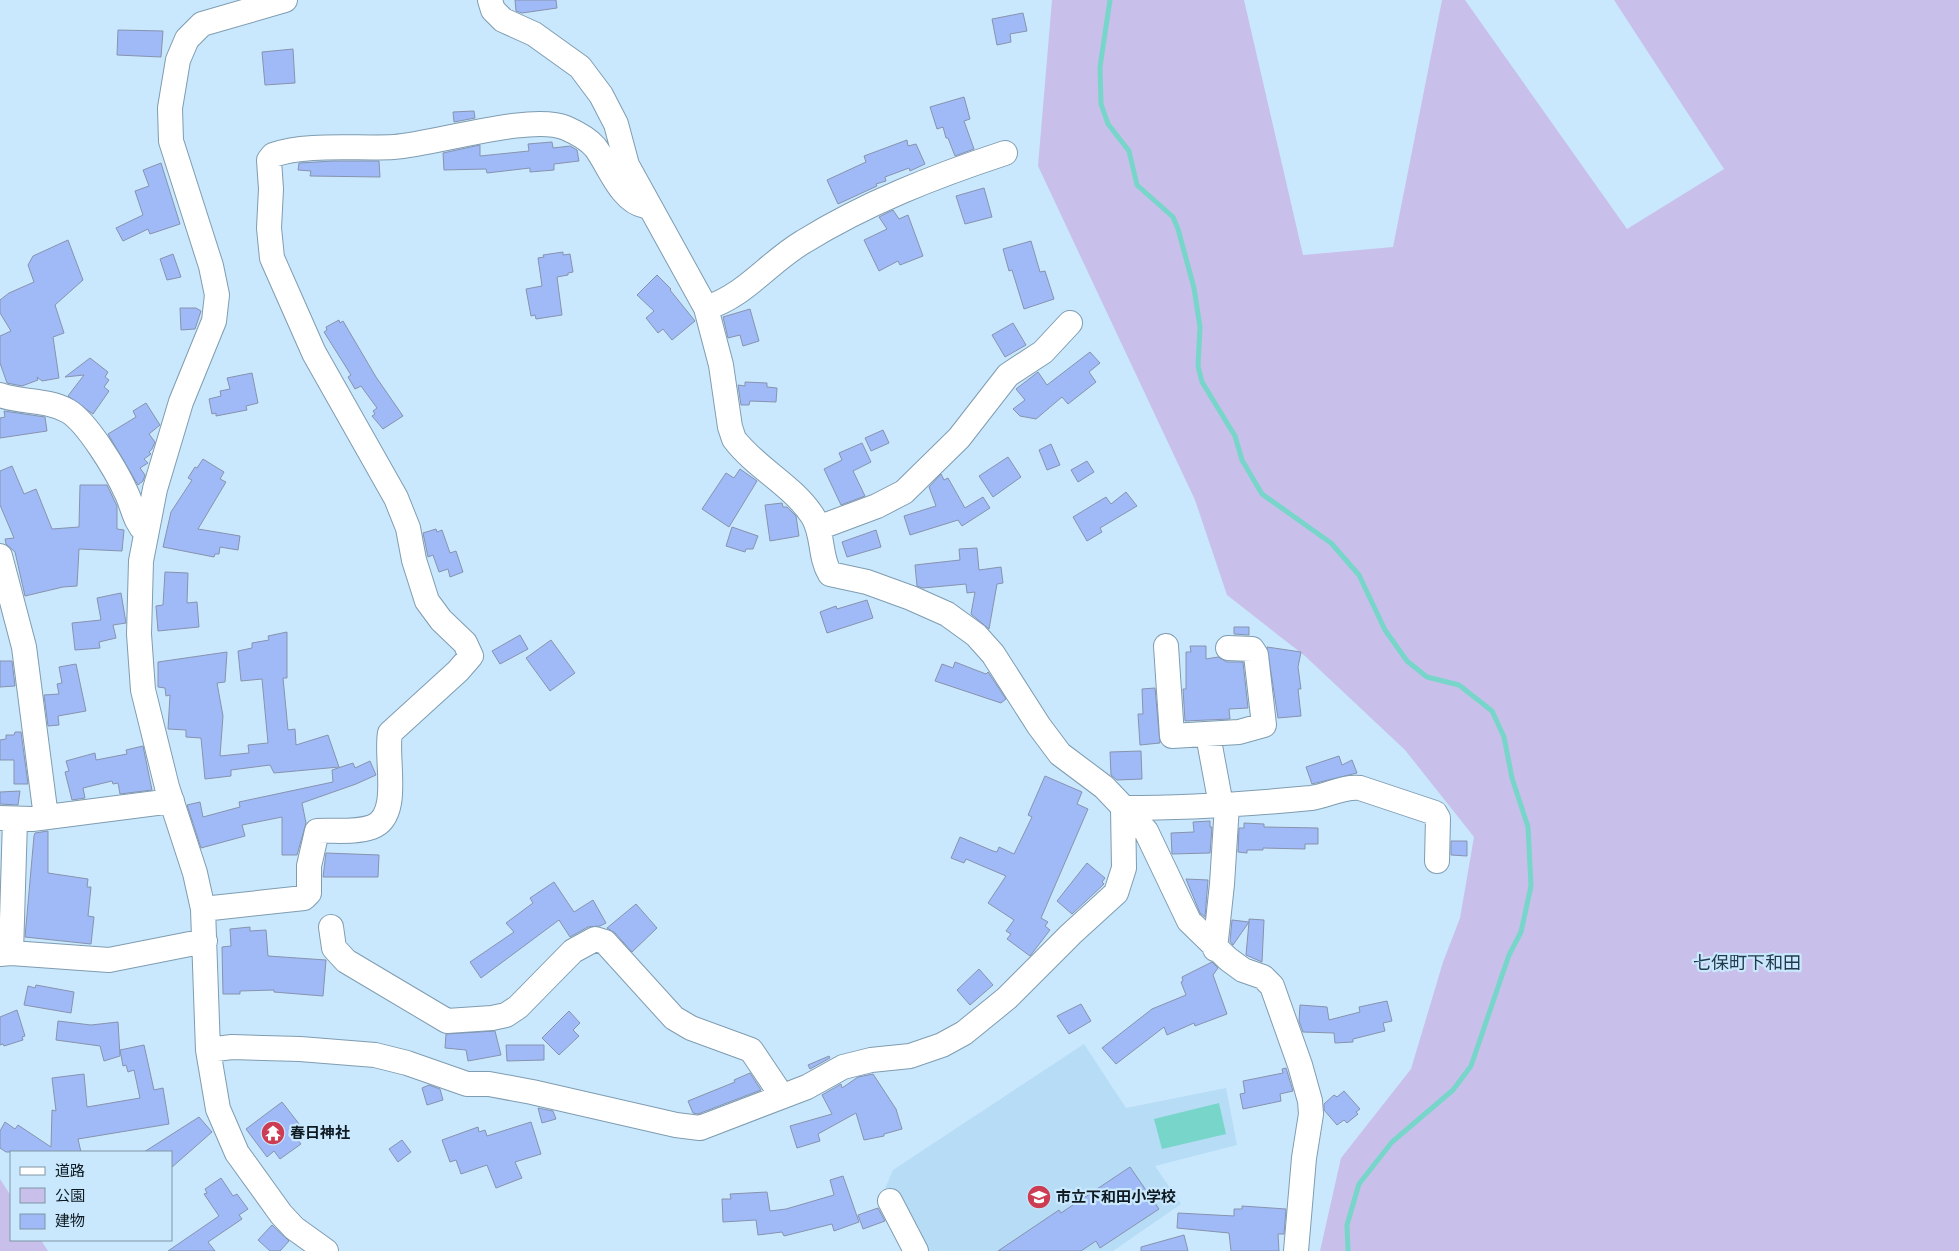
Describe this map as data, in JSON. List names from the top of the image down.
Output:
{
  "districts": ["七保町下和田"],
  "places": {
    "temple": ["春日神社"],
    "school or university": ["市立下和田小学校"]
  },
  "legend": ["道路", "公園", "建物"]
}
